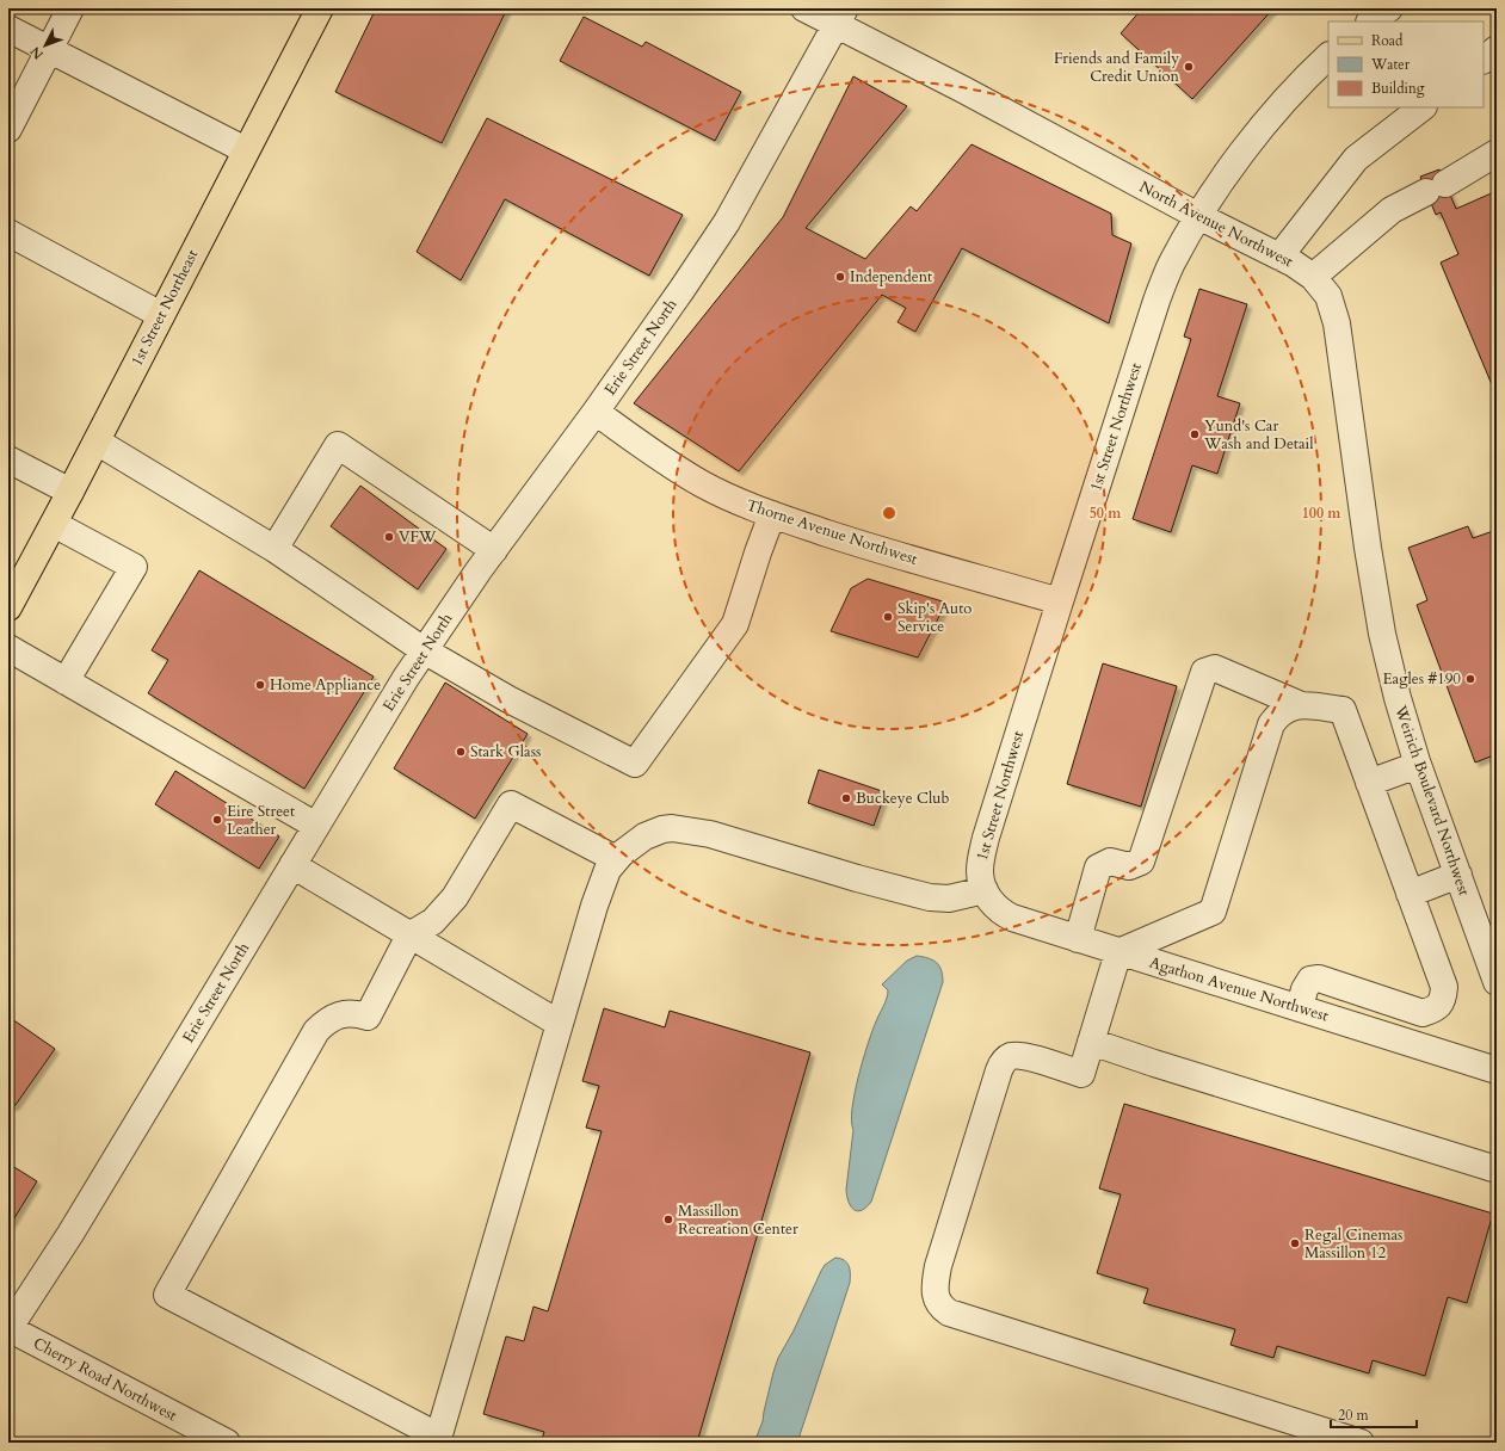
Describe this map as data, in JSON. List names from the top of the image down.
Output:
{
  "streets": {
    "main road": ["1st Street Northeast"],
    "street": [
      "North Avenue Northwest",
      "Erie Street North",
      "1st Street Northwest",
      "Thorne Avenue Northwest",
      "Weirich Boulevard Northwest",
      "Agathon Avenue Northwest",
      "Cherry Road Northwest"
    ]
  },
  "crossings": [
    ["North Avenue Northwest", "Erie Street North"],
    ["North Avenue Northwest", "1st Street Northwest"],
    ["North Avenue Northwest", "Weirich Boulevard Northwest"],
    ["Erie Street North", "Thorne Avenue Northwest"],
    ["Erie Street North", "Cherry Road Northwest"],
    ["1st Street Northwest", "Thorne Avenue Northwest"],
    ["1st Street Northwest", "Agathon Avenue Northwest"]
  ],
  "places": [
    "Friends and Family Credit Union",
    "Independent",
    "Yund's Car Wash and Detail",
    "VFW",
    "Skip's Auto Service",
    "Eagles #190",
    "Home Appliance",
    "Stark Glass",
    "Buckeye Club",
    "Eire Street Leather",
    "Massillon Recreation Center",
    "Regal Cinemas Massillon 12"
  ],
  "legend": ["Road", "Water", "Building"],
  "scale_bar": "20 m",
  "north": "bottom left",
  "rings": ["50 m", "100 m"]
}
